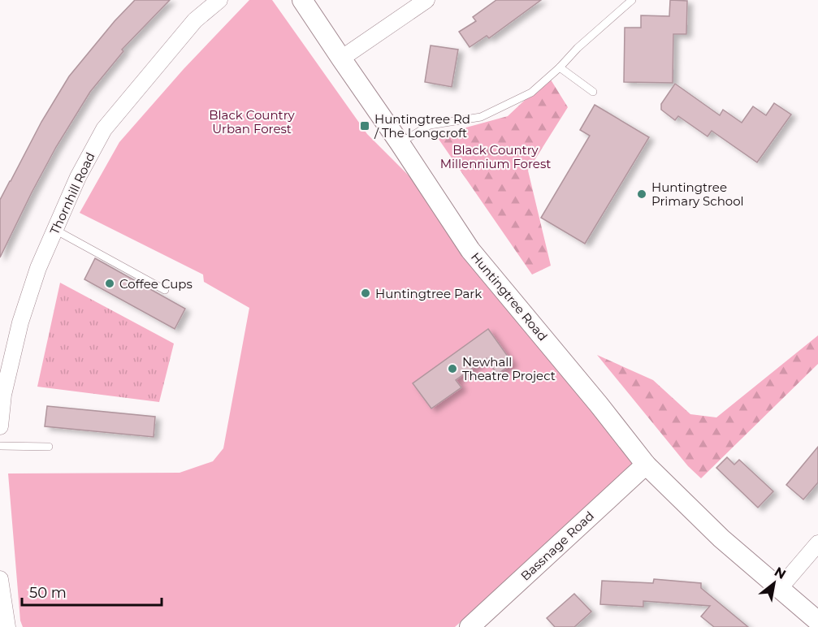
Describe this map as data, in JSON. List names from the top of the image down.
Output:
{
  "streets": {
    "street": ["Thornhill Road", "Huntingtree Road", "Bassnage Road"]
  },
  "crossings": [
    ["Huntingtree Road", "Bassnage Road"]
  ],
  "parks": ["Black Country Urban Forest", "Black Country Millennium Forest"],
  "places": {
    "transit": ["Huntingtree Rd / The Longcroft"],
    "other": [
      "Huntingtree Primary School",
      "Coffee Cups",
      "Huntingtree Park",
      "Newhall Theatre Project"
    ]
  },
  "scale_bar": "50 m",
  "north": "top right"
}
